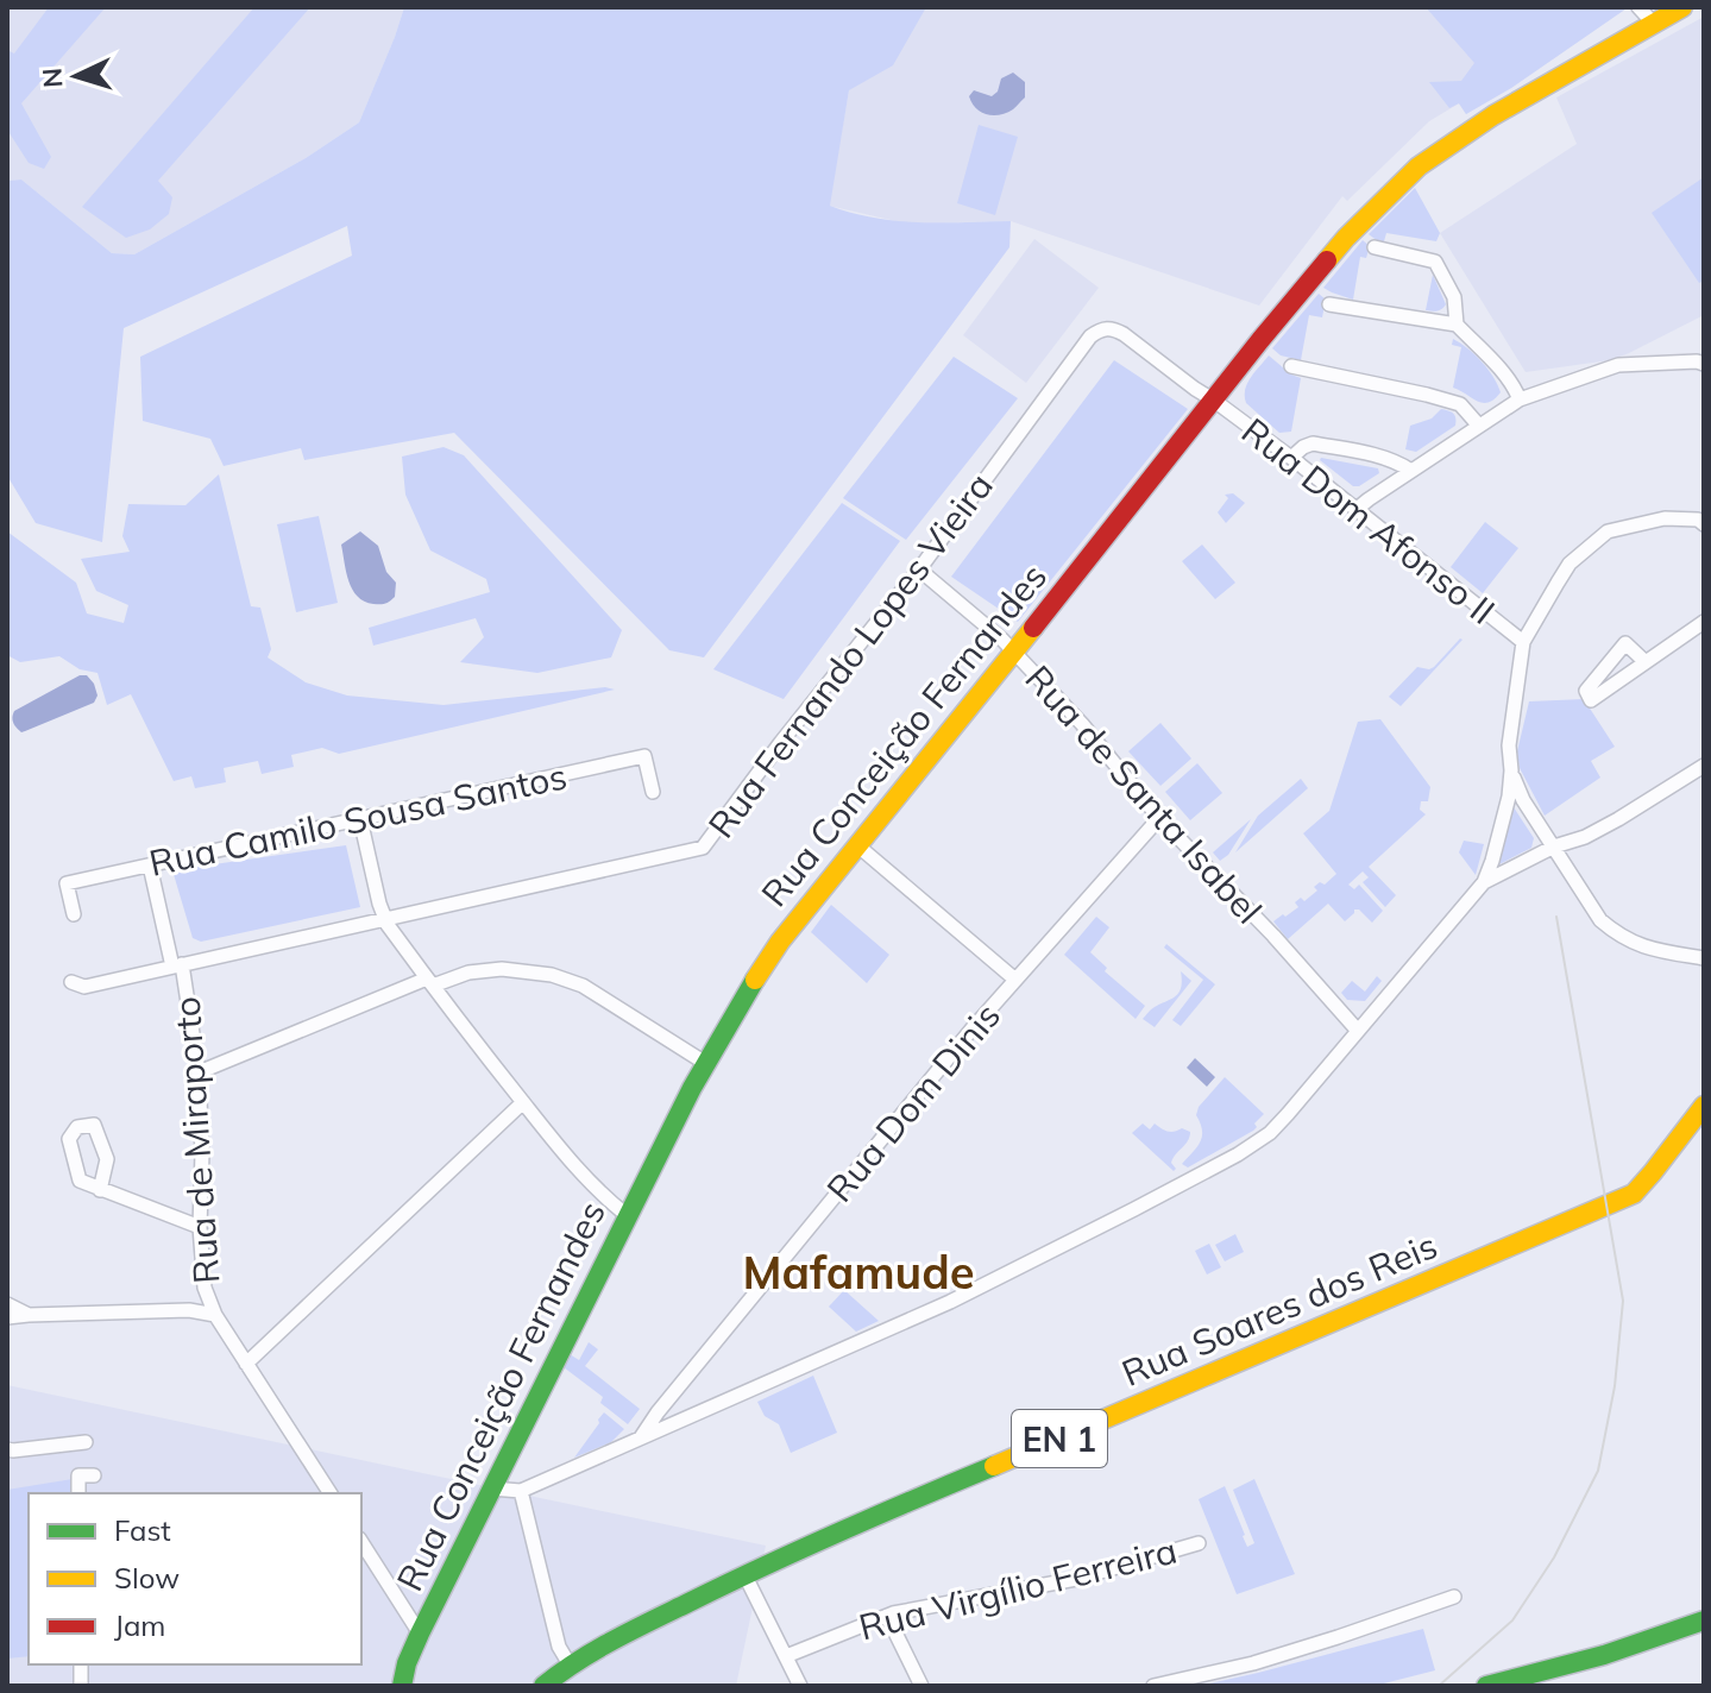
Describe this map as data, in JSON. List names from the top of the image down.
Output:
{
  "streets": {
    "main road": ["Rua Conceição Fernandes", "Rua Soares dos Reis", "EN 1"],
    "street": [
      "Rua Dom Afonso II",
      "Rua Fernando Lopes Vieira",
      "Rua de Santa Isabel",
      "Rua Camilo Sousa Santos",
      "Rua Dom Dinis",
      "Rua de Miraporto",
      "Rua Virgílio Ferreira"
    ]
  },
  "crossings": [
    ["Rua Dom Afonso II", "Rua Fernando Lopes Vieira"],
    ["Rua Dom Afonso II", "Rua Conceição Fernandes"],
    ["Rua Fernando Lopes Vieira", "Rua Conceição Fernandes"],
    ["Rua Fernando Lopes Vieira", "Rua de Santa Isabel"],
    ["Rua Fernando Lopes Vieira", "Rua de Miraporto"],
    ["Rua Conceição Fernandes", "Rua de Santa Isabel"],
    ["Rua de Santa Isabel", "Rua Dom Dinis"],
    ["Rua Camilo Sousa Santos", "Rua de Miraporto"]
  ],
  "districts": ["Mafamude"],
  "legend": ["Fast", "Slow", "Jam"],
  "north": "left"
}
